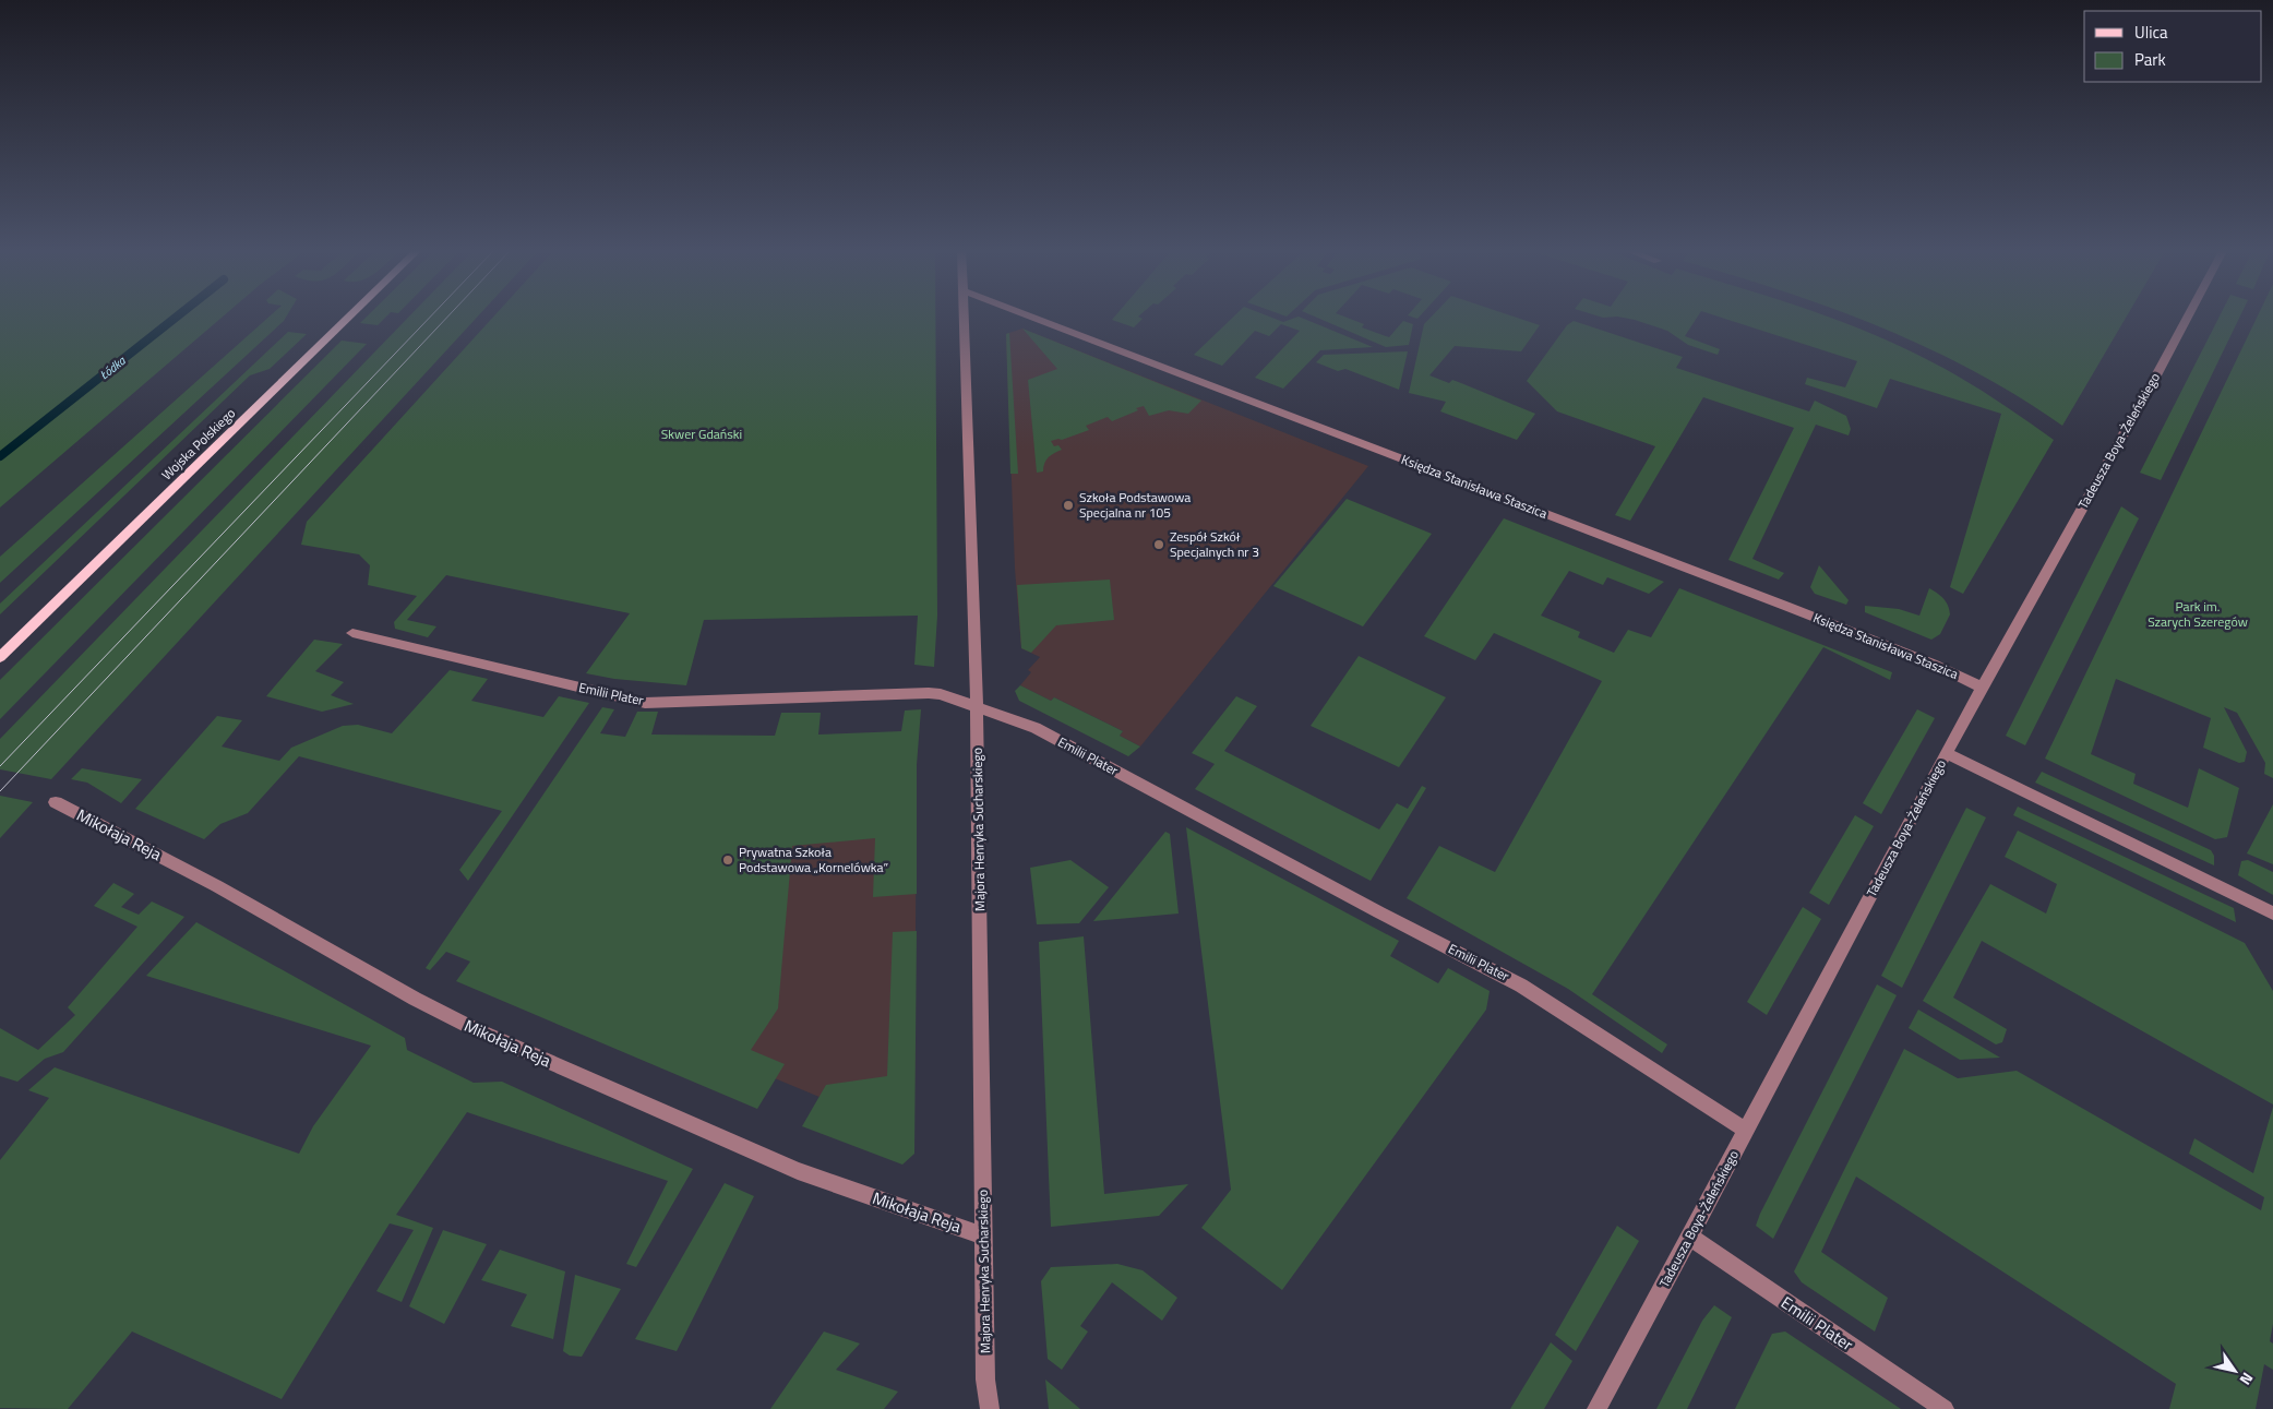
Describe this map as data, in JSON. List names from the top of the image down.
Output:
{
  "streets": {
    "main road": ["Wojska Polskiego"],
    "street": [
      "Tadeusza Boya-Żeleńskiego",
      "Księdza Stanisława Staszica",
      "Emilii Plater",
      "Majora Henryka Sucharskiego",
      "Mikołaja Reja"
    ]
  },
  "crossings": [
    ["Tadeusza Boya-Żeleńskiego", "Księdza Stanisława Staszica"],
    ["Tadeusza Boya-Żeleńskiego", "Emilii Plater"],
    ["Emilii Plater", "Majora Henryka Sucharskiego"],
    ["Majora Henryka Sucharskiego", "Mikołaja Reja"]
  ],
  "water": ["Łódka"],
  "parks": ["Skwer Gdański", "Park im. Szarych Szeregów"],
  "places": ["Szkoła Podstawowa Specjalna nr 105", "Zespół Szkół Specjalnych nr 3", "Prywatna Szkoła Podstawowa „Kornelówka”"],
  "legend": ["Ulica", "Park"],
  "north": "bottom right"
}
